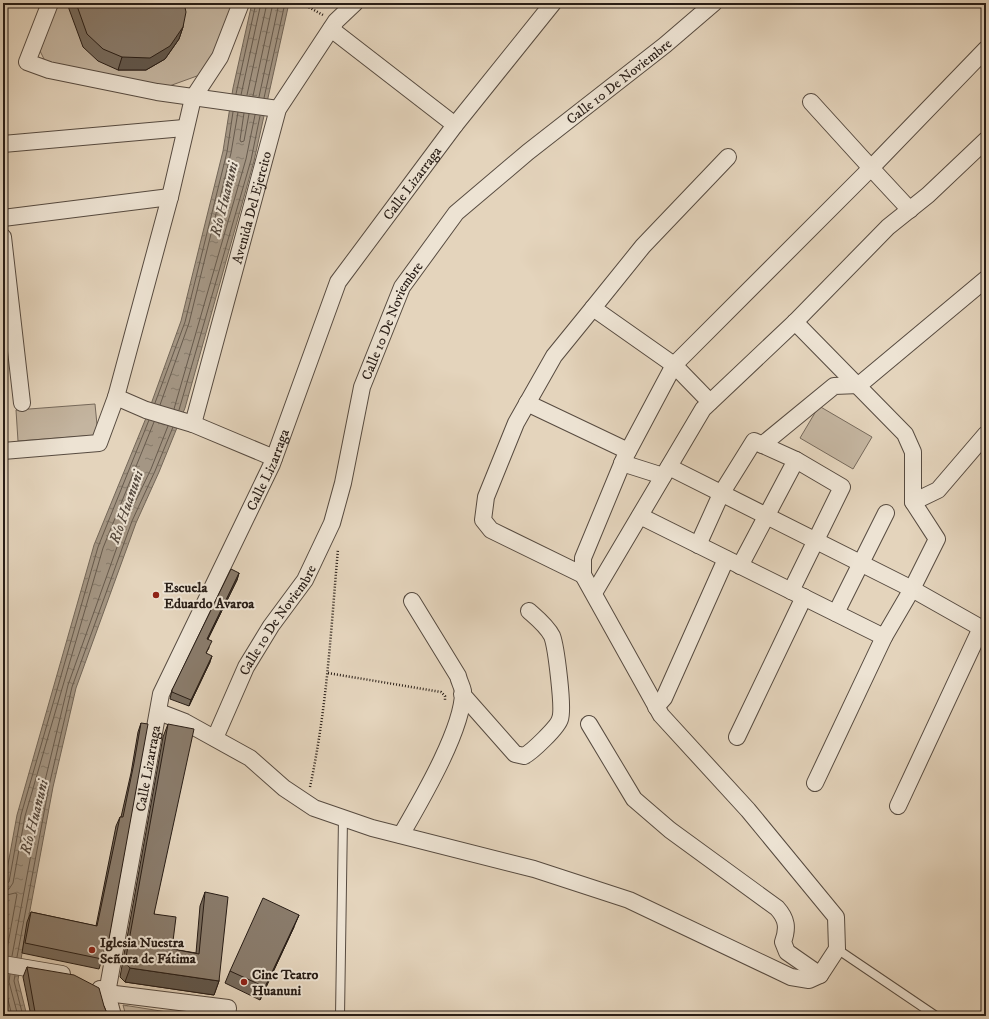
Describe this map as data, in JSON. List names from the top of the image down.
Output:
{
  "streets": {
    "street": ["Calle 10 De Noviembre", "Calle Lizarraga", "Avenida Del Ejercito"]
  },
  "water": ["Río Huanuni"],
  "places": ["Escuela Eduardo Avaroa", "Iglesia Nuestra Señora de Fátima", "Cine Teatro Huanuni"]
}
